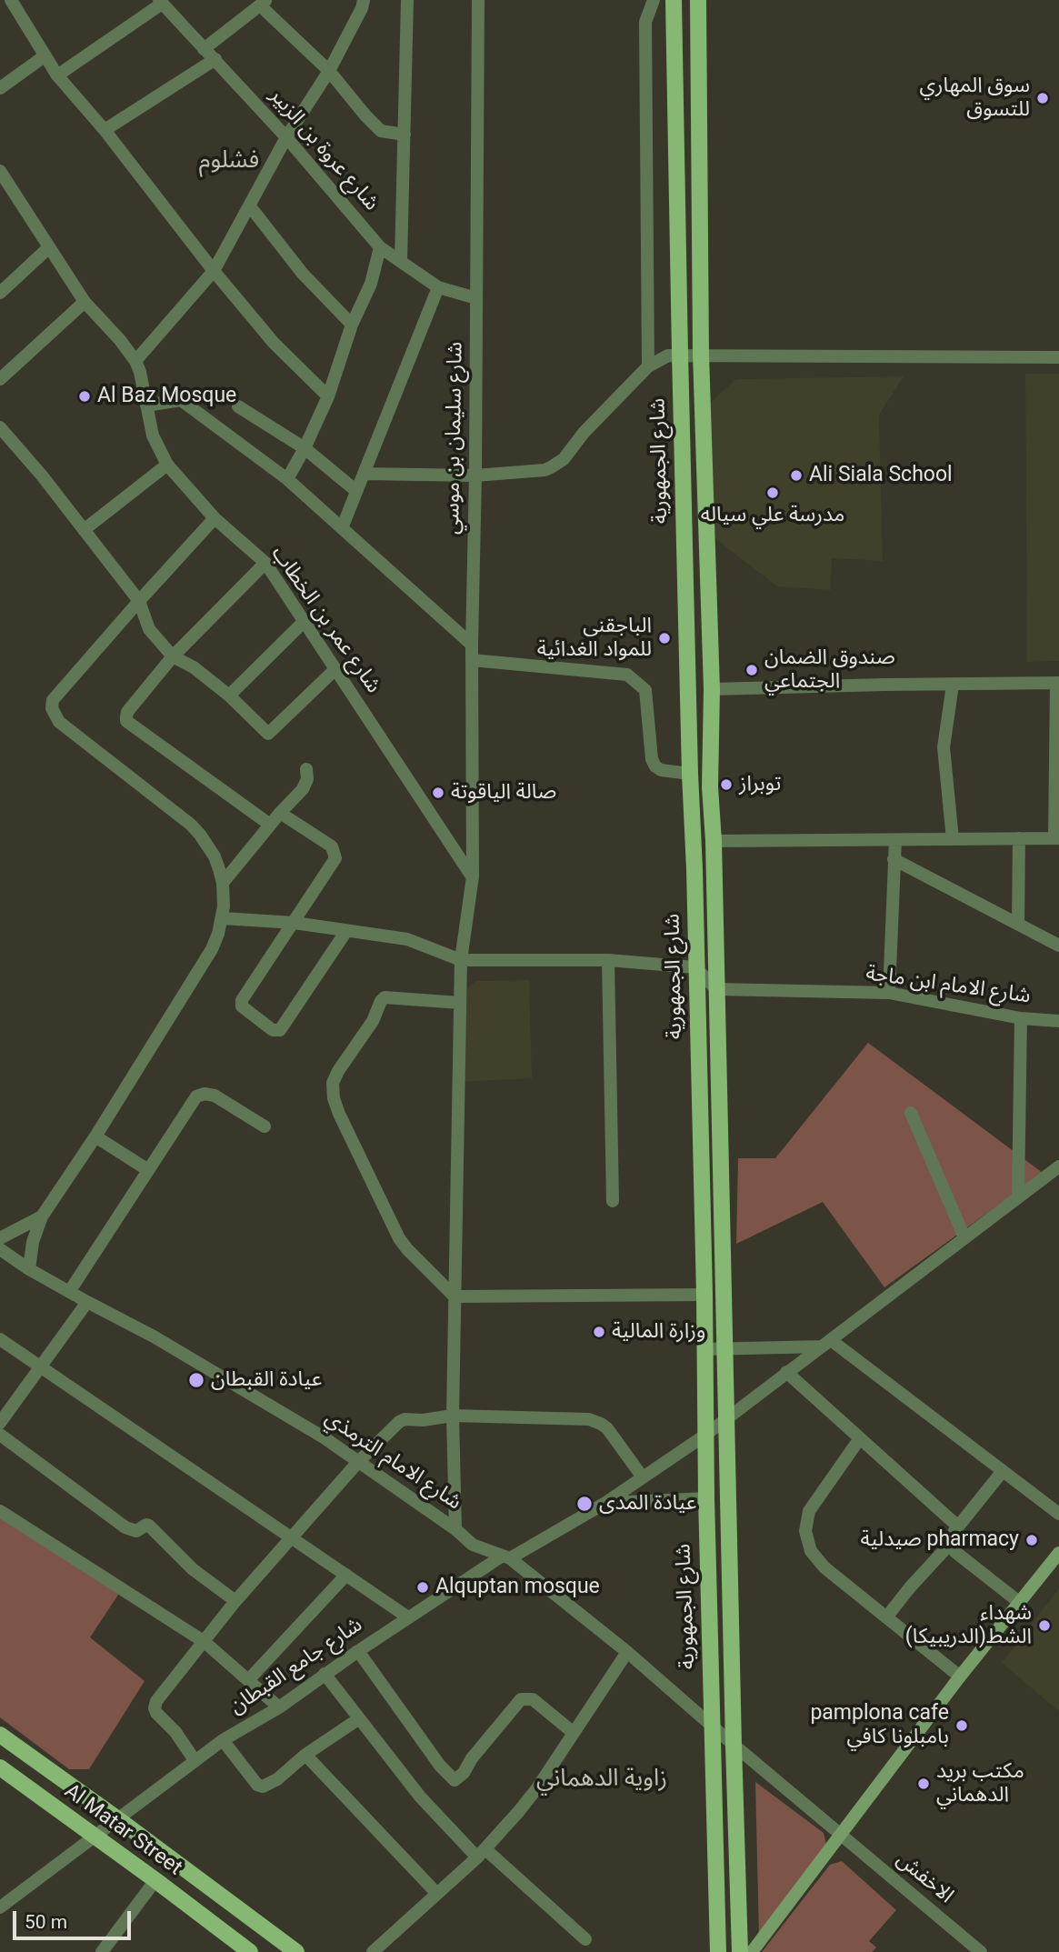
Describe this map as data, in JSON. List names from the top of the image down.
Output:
{
  "streets": {
    "main road": ["شارع الجمهورية", "Al Matar Street"],
    "street": [
      "شارع عروة بن الزبير",
      "شارع سليمان بن موسي",
      "شارع عمر بن الخطاب",
      "شارع الامام ابن ماجة",
      "شارع الامام الترمذي",
      "شارع جامع القبطان",
      "الاخفش"
    ]
  },
  "crossings": [
    ["شارع عروة بن الزبير", "شارع سليمان بن موسي"],
    ["شارع سليمان بن موسي", "شارع عمر بن الخطاب"],
    ["شارع سليمان بن موسي", "شارع الامام الترمذي"],
    ["شارع الجمهورية", "شارع الامام ابن ماجة"],
    ["شارع الجمهورية", "شارع الامام الترمذي"],
    ["شارع الجمهورية", "شارع جامع القبطان"],
    ["شارع الجمهورية", "الاخفش"],
    ["شارع الامام الترمذي", "شارع جامع القبطان"],
    ["شارع الامام الترمذي", "الاخفش"],
    ["شارع جامع القبطان", "Al Matar Street"]
  ],
  "districts": ["فشلوم", "زاوية الدهماني"],
  "places": [
    "سوق المهاري للتسوق",
    "Al Baz Mosque",
    "Ali Siala School",
    "مدرسة علي سياله",
    "الباجقني للمواد الغدائية",
    "صندوق الضمان الجتماعي",
    "توبراز",
    "صالة الياقوتة",
    "وزارة المالية",
    "عيادة القبطان",
    "عيادة المدى",
    "صيدلية pharmacy",
    "Alquptan mosque",
    "شهداء الشط(الدريبيكا)",
    "pamplona cafe بامبلونا كافي",
    "مكتب بريد الدهماني"
  ],
  "scale_bar": "50 m"
}
